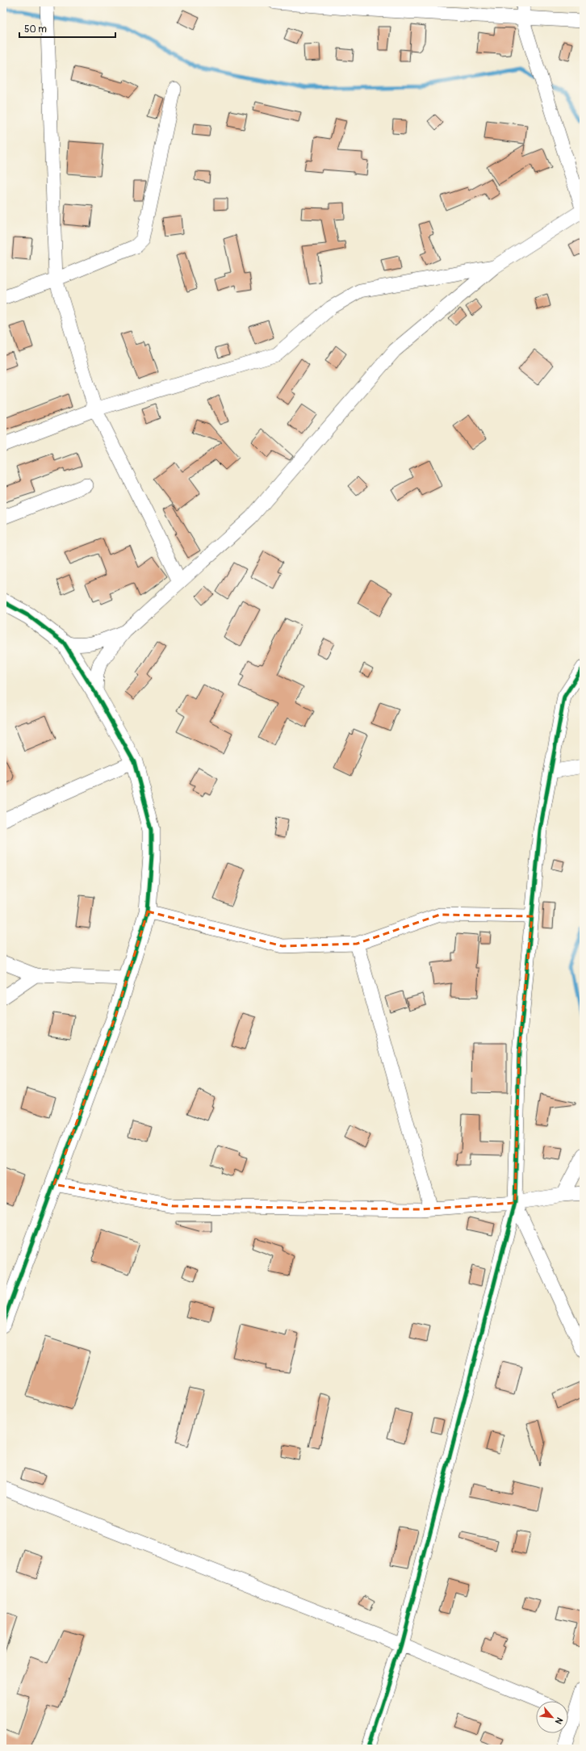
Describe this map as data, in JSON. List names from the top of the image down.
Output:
{
  "scale_bar": "50 m",
  "north": "bottom right"
}
